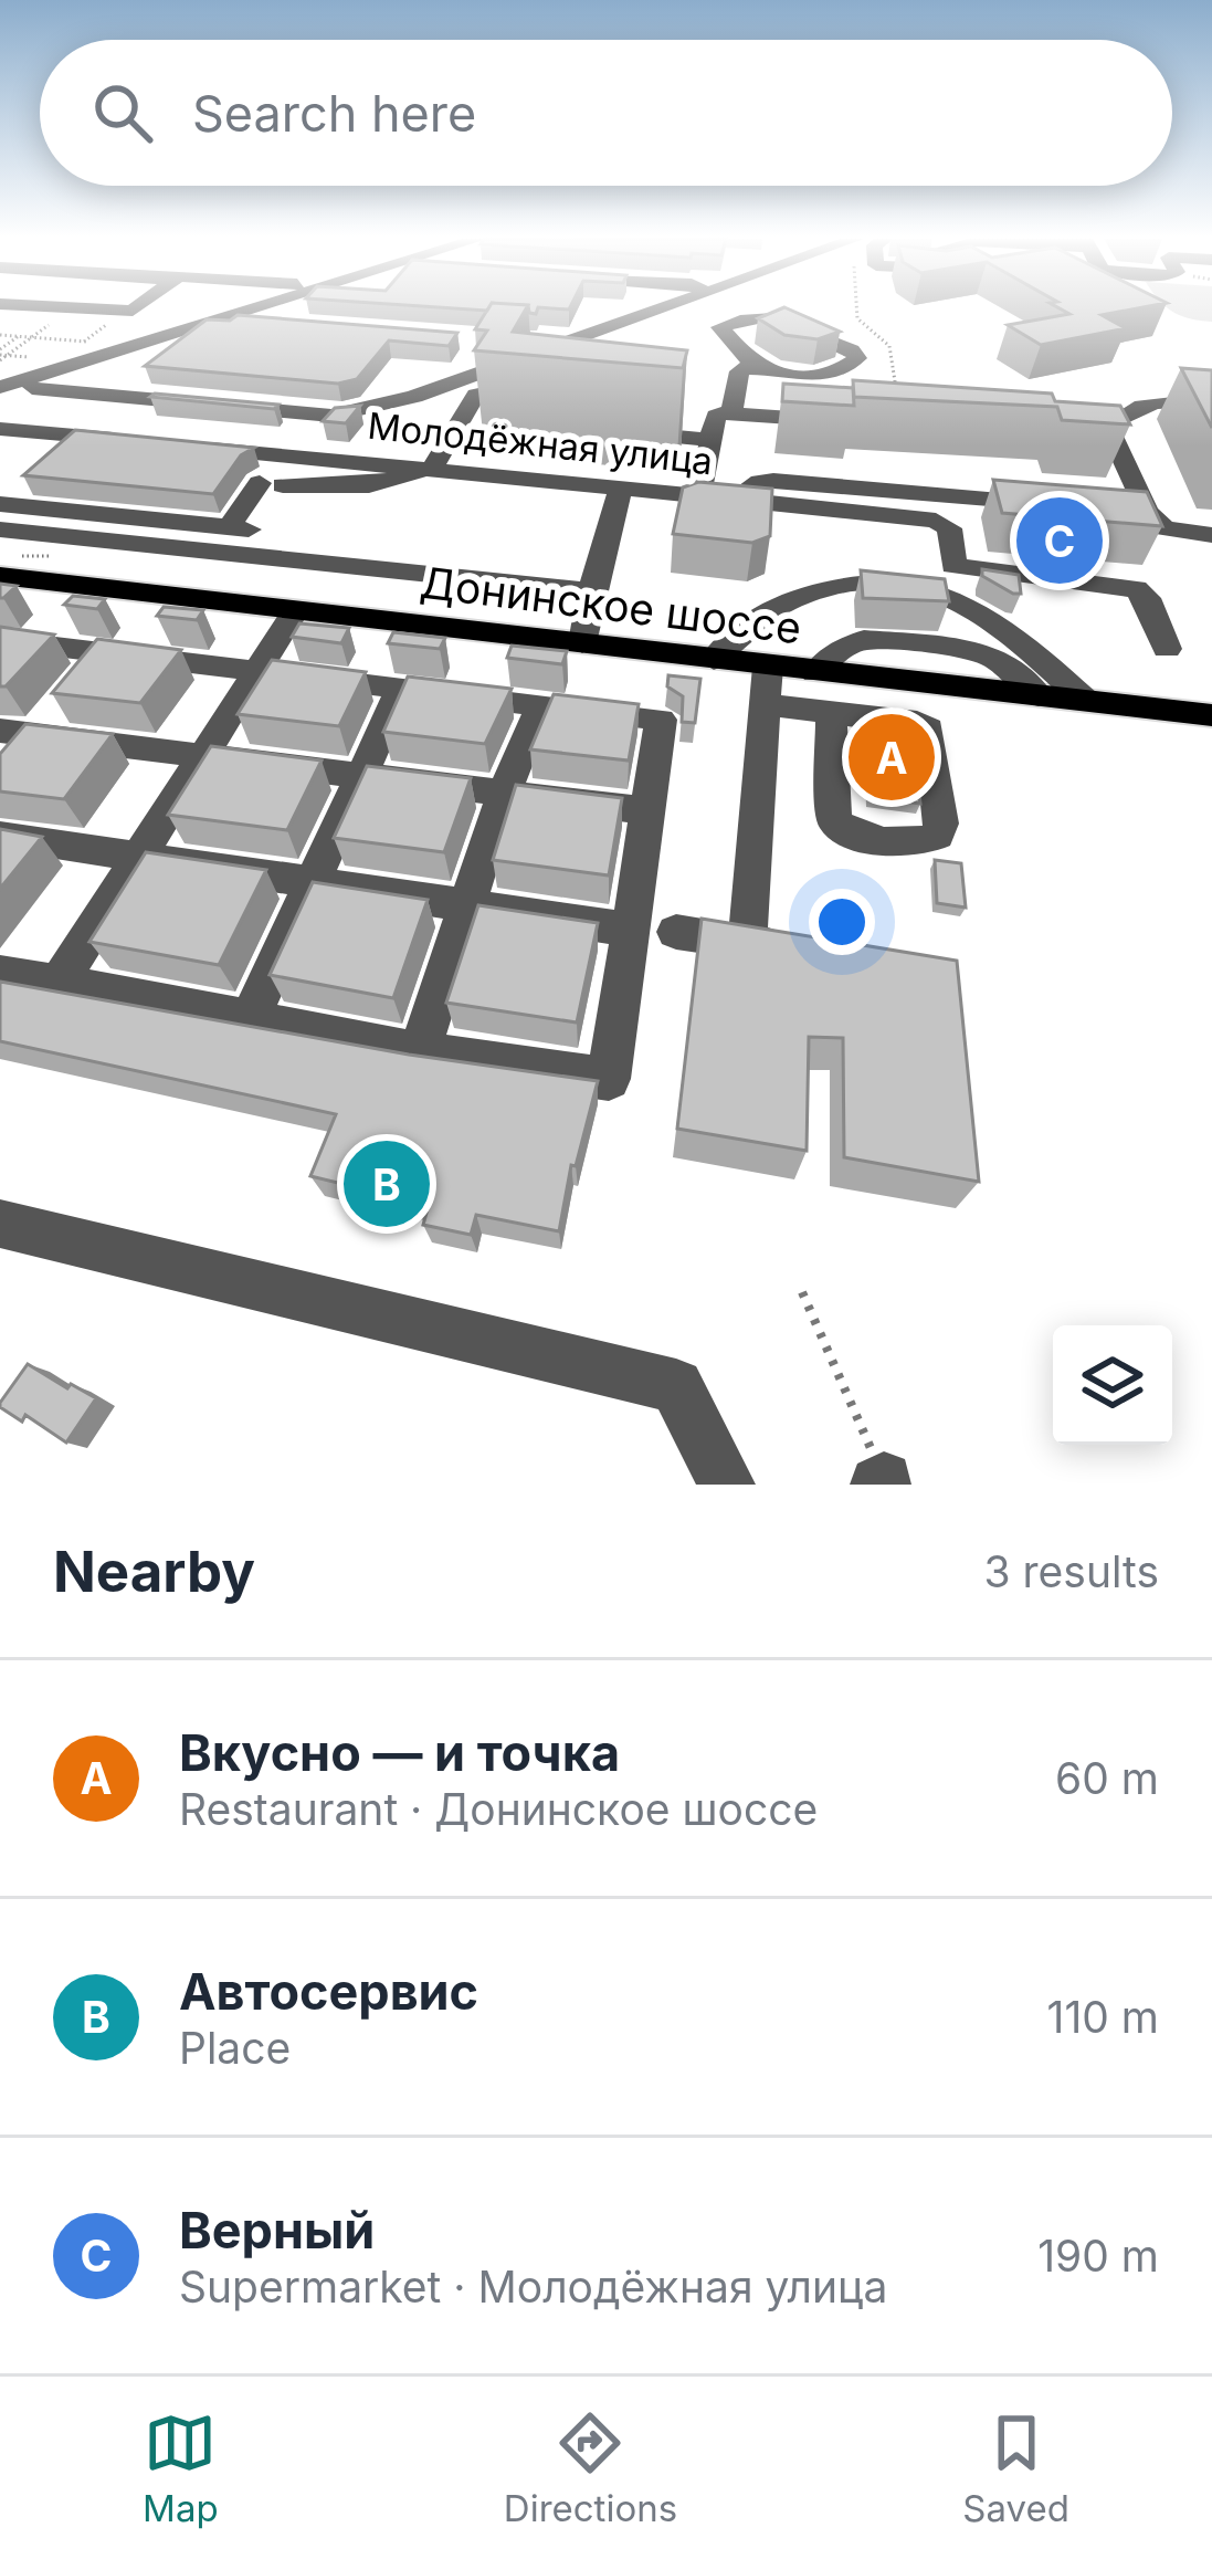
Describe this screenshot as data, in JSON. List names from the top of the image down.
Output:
{
  "streets": {
    "main road": ["Донинское шоссе"],
    "street": ["Молодёжная улица"]
  },
  "page": {
    "search": "Search here",
    "pins": ["C", "A", "B"],
    "heading": ["Nearby", "3 results"],
    "list": [
      {
        "mark": "A",
        "name": "Вкусно — и точка",
        "note": "Restaurant · Донинское шоссе",
        "value": "60 m"
      },
      {
        "mark": "B",
        "name": "Автосервис",
        "note": "Place",
        "value": "110 m"
      },
      {
        "mark": "C",
        "name": "Верный",
        "note": "Supermarket · Молодёжная улица",
        "value": "190 m"
      }
    ],
    "nav": ["Map", "Directions", "Saved"]
  }
}
